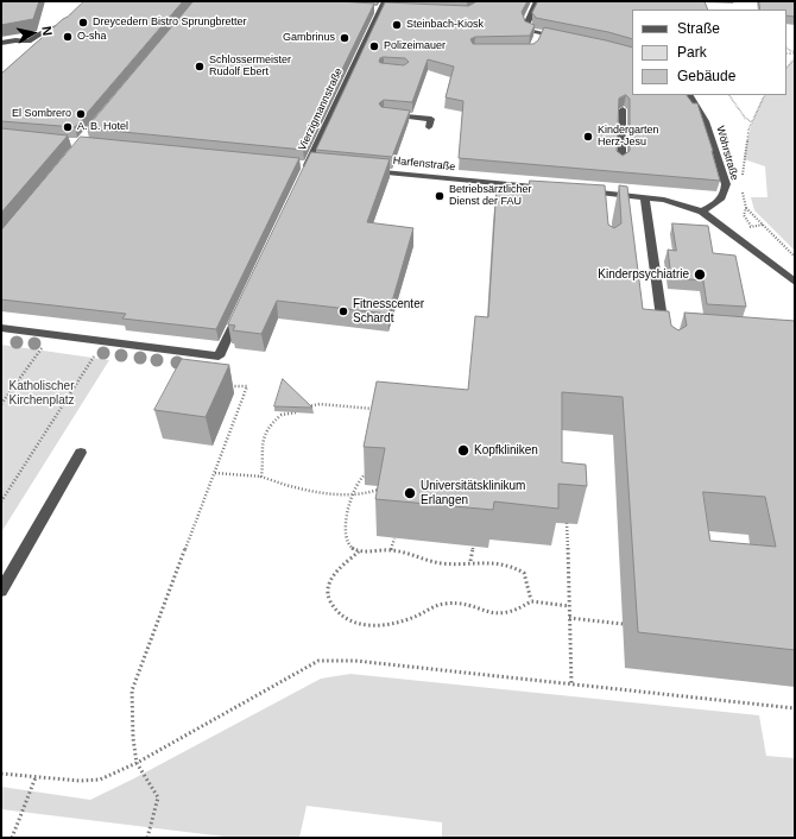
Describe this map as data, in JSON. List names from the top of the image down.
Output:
{
  "streets": {
    "street": ["Vierzigmannstraße", "Wöhrstraße", "Harfenstraße"]
  },
  "parks": ["Katholischer Kirchenplatz"],
  "places": [
    "Dreycedern Bistro Sprungbretter",
    "Steinbach-Kiosk",
    "O-sha",
    "Gambrinus",
    "Polizeimauer",
    "Schlossermeister Rudolf Ebert",
    "El Sombrero",
    "A. B. Hotel",
    "Kindergarten Herz-Jesu",
    "Betriebsärztlicher Dienst der FAU",
    "Kinderpsychiatrie",
    "Fitnesscenter Schardt",
    "Kopfkliniken",
    "Universitätsklinikum Erlangen"
  ],
  "legend": ["Straße", "Park", "Gebäude"],
  "north": "right"
}
